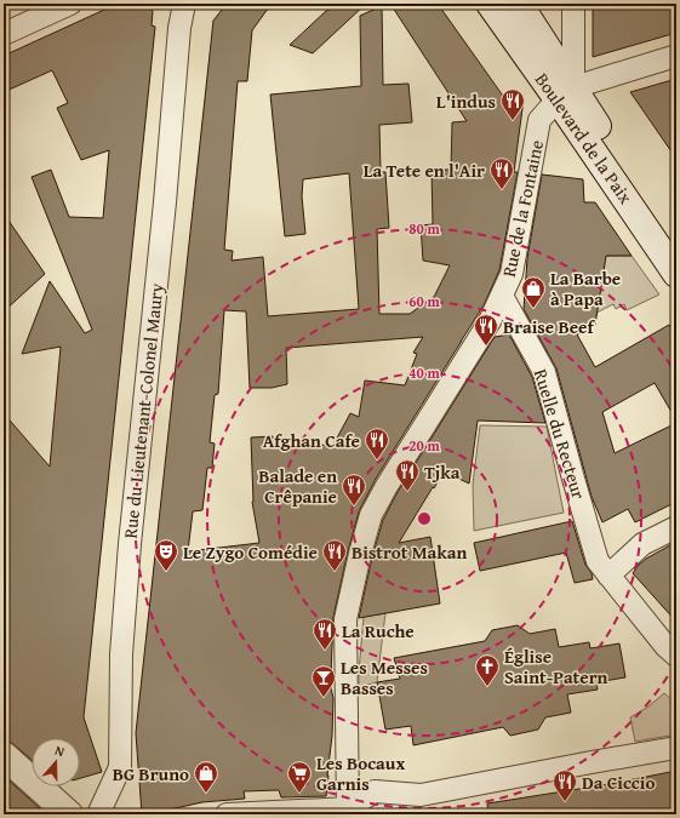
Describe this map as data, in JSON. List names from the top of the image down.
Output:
{
  "streets": {
    "main road": ["Boulevard de la Paix"],
    "street": ["Rue de la Fontaine", "Rue du Lieutenant-Colonel Maury", "Ruelle du Recteur"]
  },
  "crossings": [
    ["Boulevard de la Paix", "Rue de la Fontaine"],
    ["Rue de la Fontaine", "Ruelle du Recteur"]
  ],
  "places": {
    "restaurant": [
      "L'indus",
      "La Tete en l'Air",
      "Braise Beef",
      "Afghan Cafe",
      "Tjka",
      "Balade en Crêpanie",
      "Bistrot Makan",
      "La Ruche",
      "Da Ciccio"
    ],
    "shop": ["La Barbe à Papa", "BG Bruno"],
    "theatre": ["Le Zygo Comédie"],
    "church": ["Église Saint-Patern"],
    "bar": ["Les Messes Basses"],
    "supermarket": ["Les Bocaux Garnis"]
  },
  "north": "top",
  "rings": [
    "80 m",
    "60 m",
    "40 m",
    "20 m"
  ]
}
